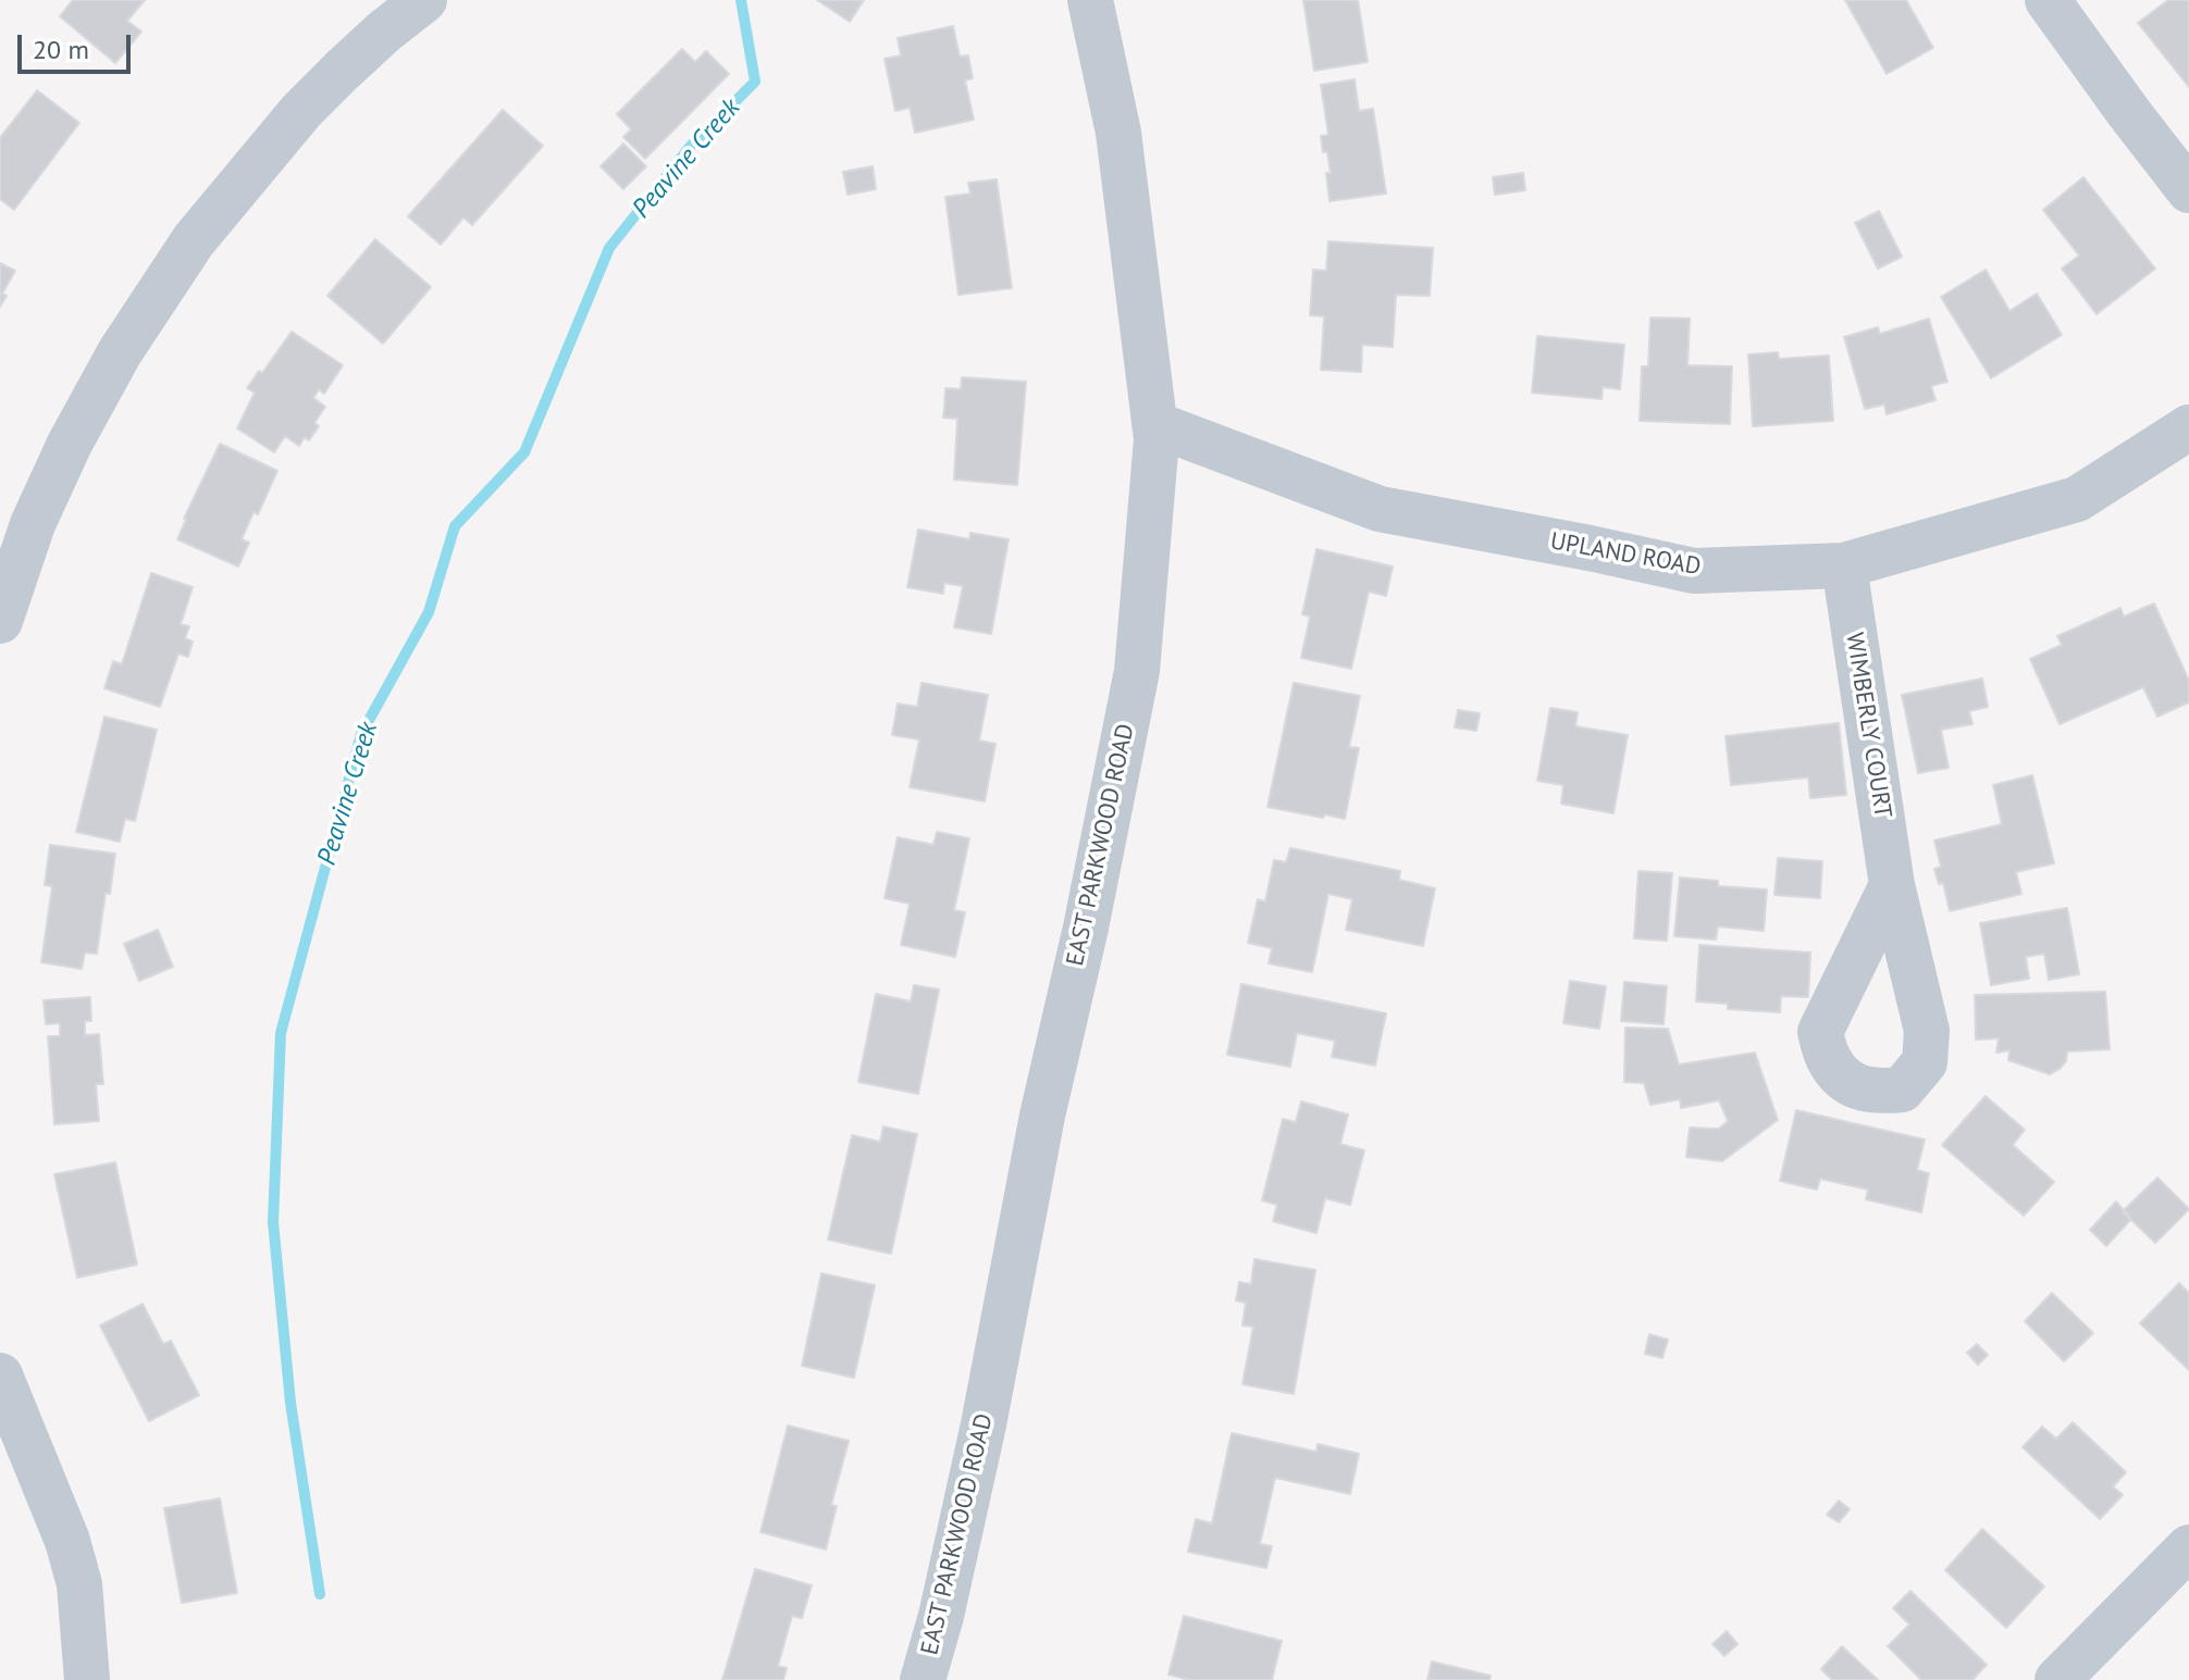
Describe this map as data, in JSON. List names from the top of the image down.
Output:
{
  "streets": {
    "street": ["UPLAND ROAD", "WIMBERLY COURT", "EAST PARKWOOD ROAD"]
  },
  "crossings": [
    ["UPLAND ROAD", "WIMBERLY COURT"],
    ["UPLAND ROAD", "EAST PARKWOOD ROAD"]
  ],
  "water": ["Peavine Creek"],
  "scale_bar": "20 m"
}
